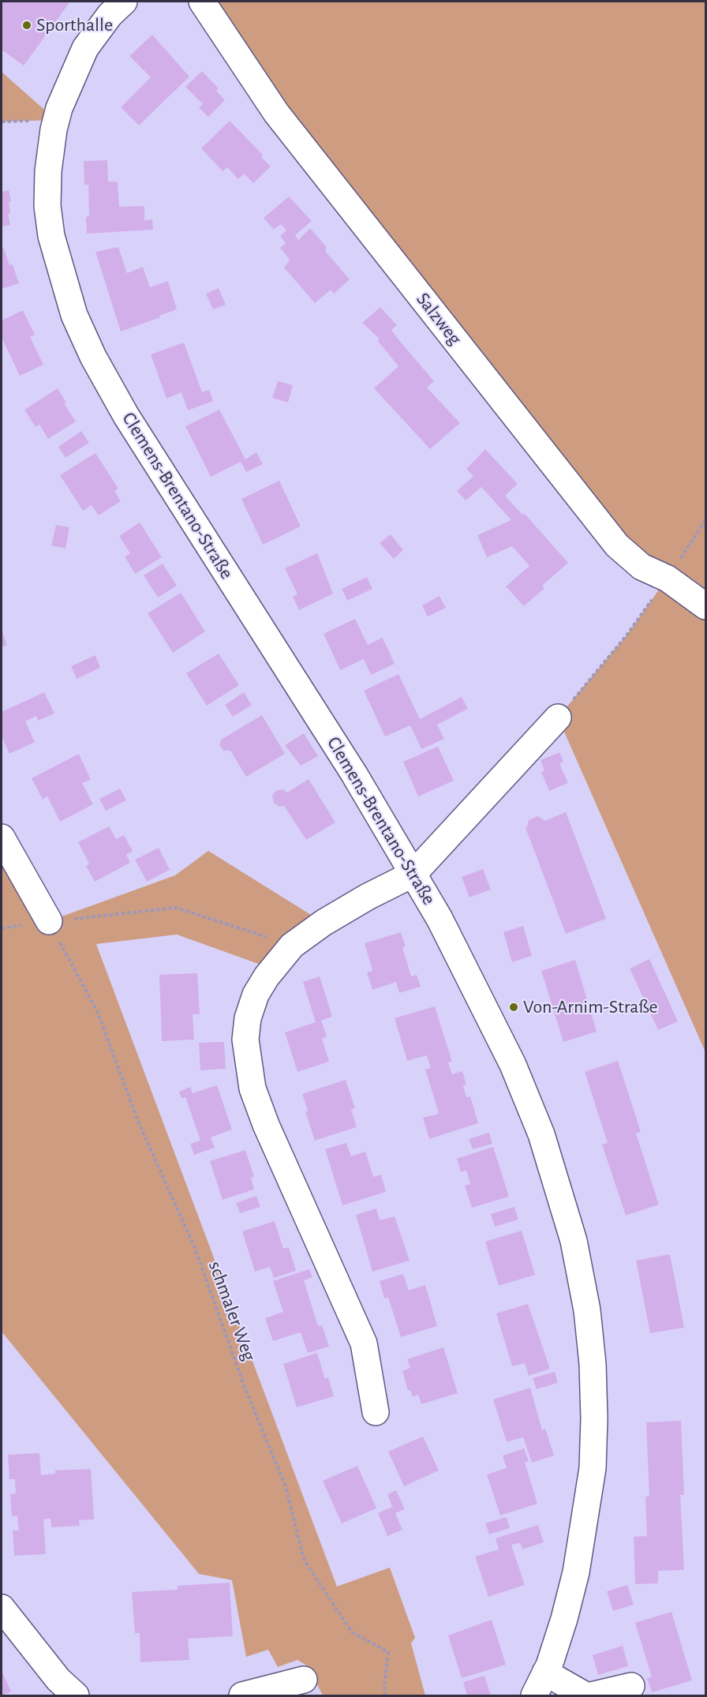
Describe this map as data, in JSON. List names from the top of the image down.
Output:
{
  "streets": {
    "street": ["Salzweg", "Clemens-Brentano-Straße"],
    "path": ["schmaler Weg"]
  },
  "places": ["Sporthalle", "Von-Arnim-Straße"]
}
